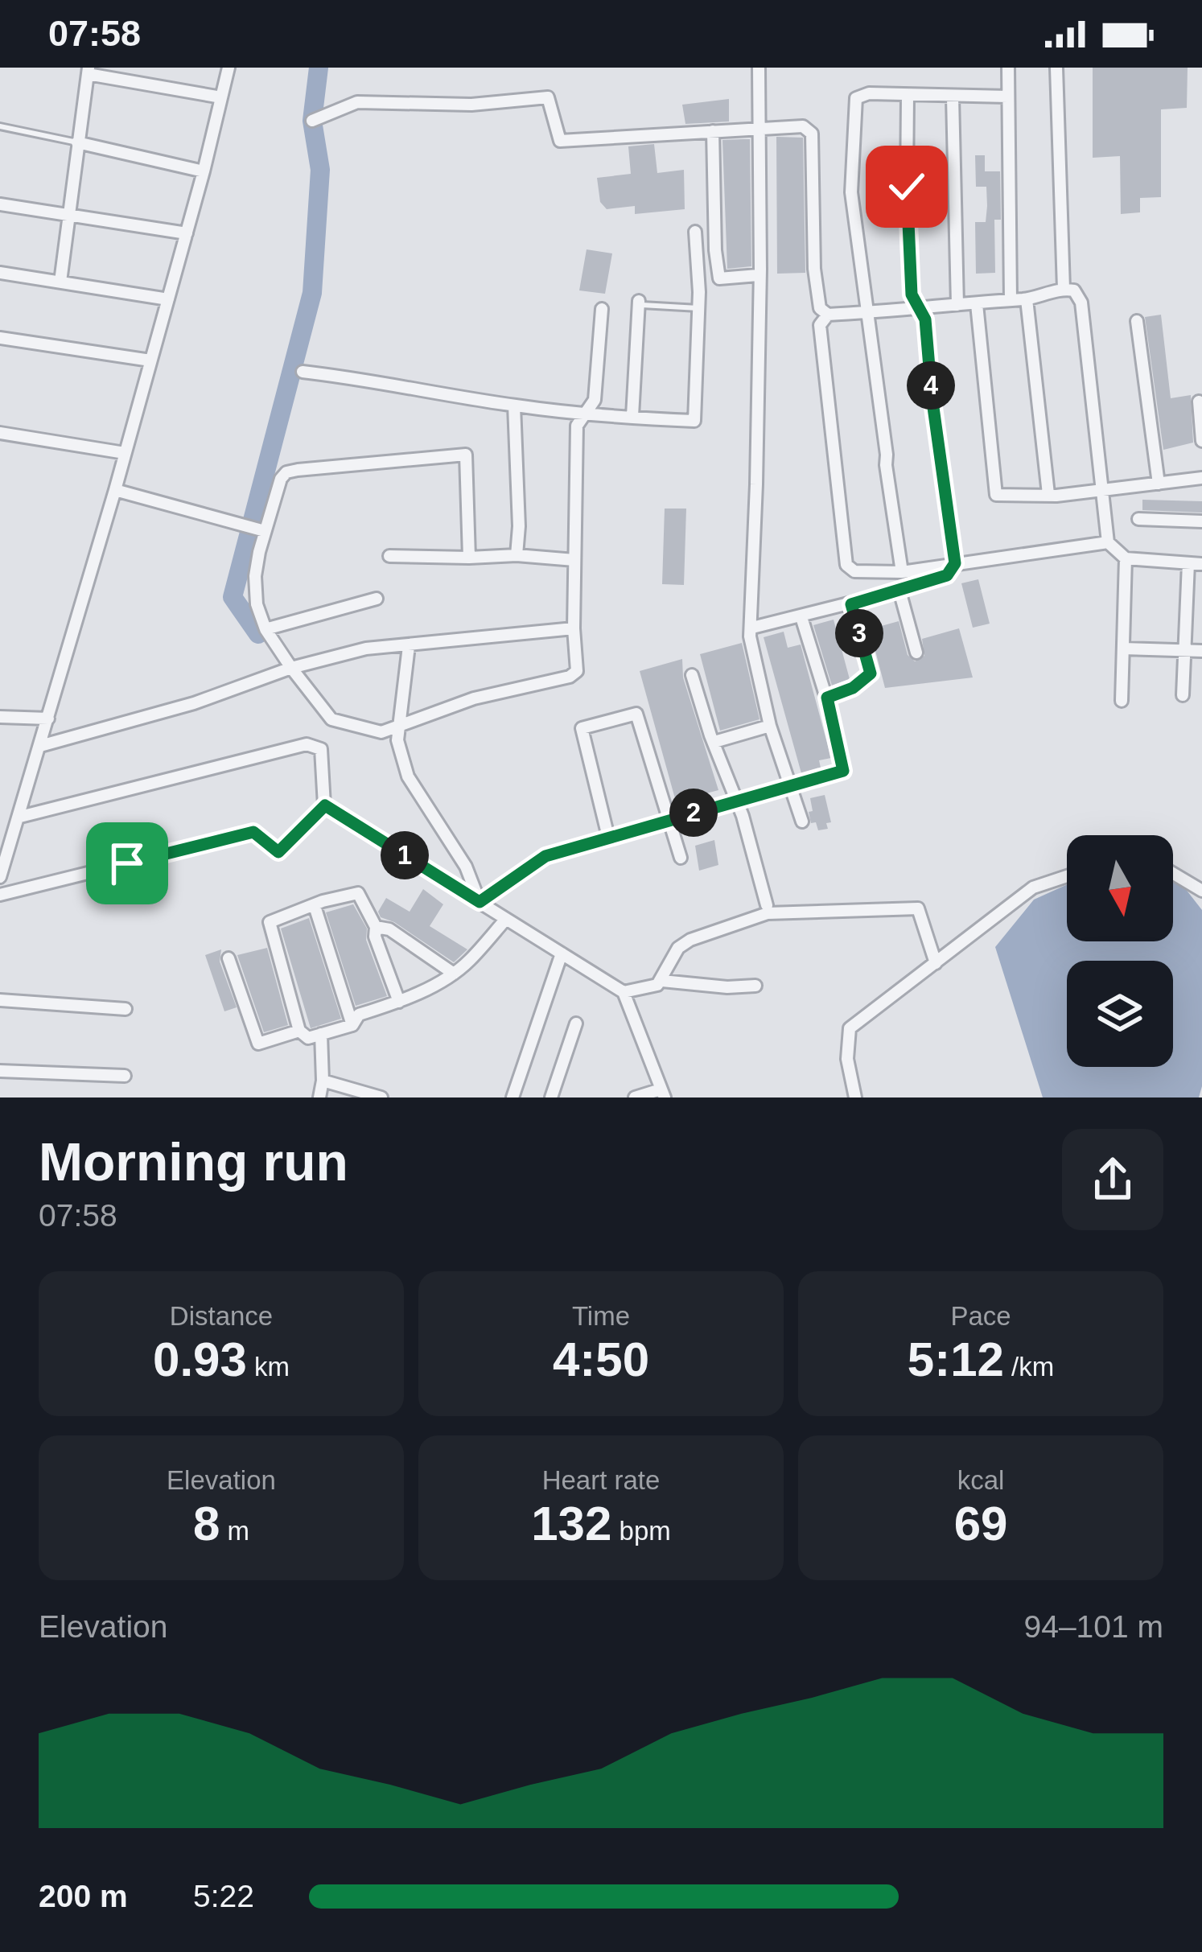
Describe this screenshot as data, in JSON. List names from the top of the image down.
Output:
{
  "north": "bottom",
  "page": {
    "status": "07:58",
    "pins": [
      "4",
      "3",
      "2",
      "1"
    ],
    "heading": ["Morning run", "07:58"],
    "stats": [
      ["Distance", "0.93 km"],
      ["Time", "4:50"],
      ["Pace", "5:12 /km"],
      ["Elevation", "8 m"],
      ["Heart rate", "132 bpm"],
      ["kcal", "69"]
    ],
    "chart": ["Elevation", "94–101 m"],
    "list": [
      {
        "name": "200 m",
        "note": "5:22"
      }
    ]
  }
}
